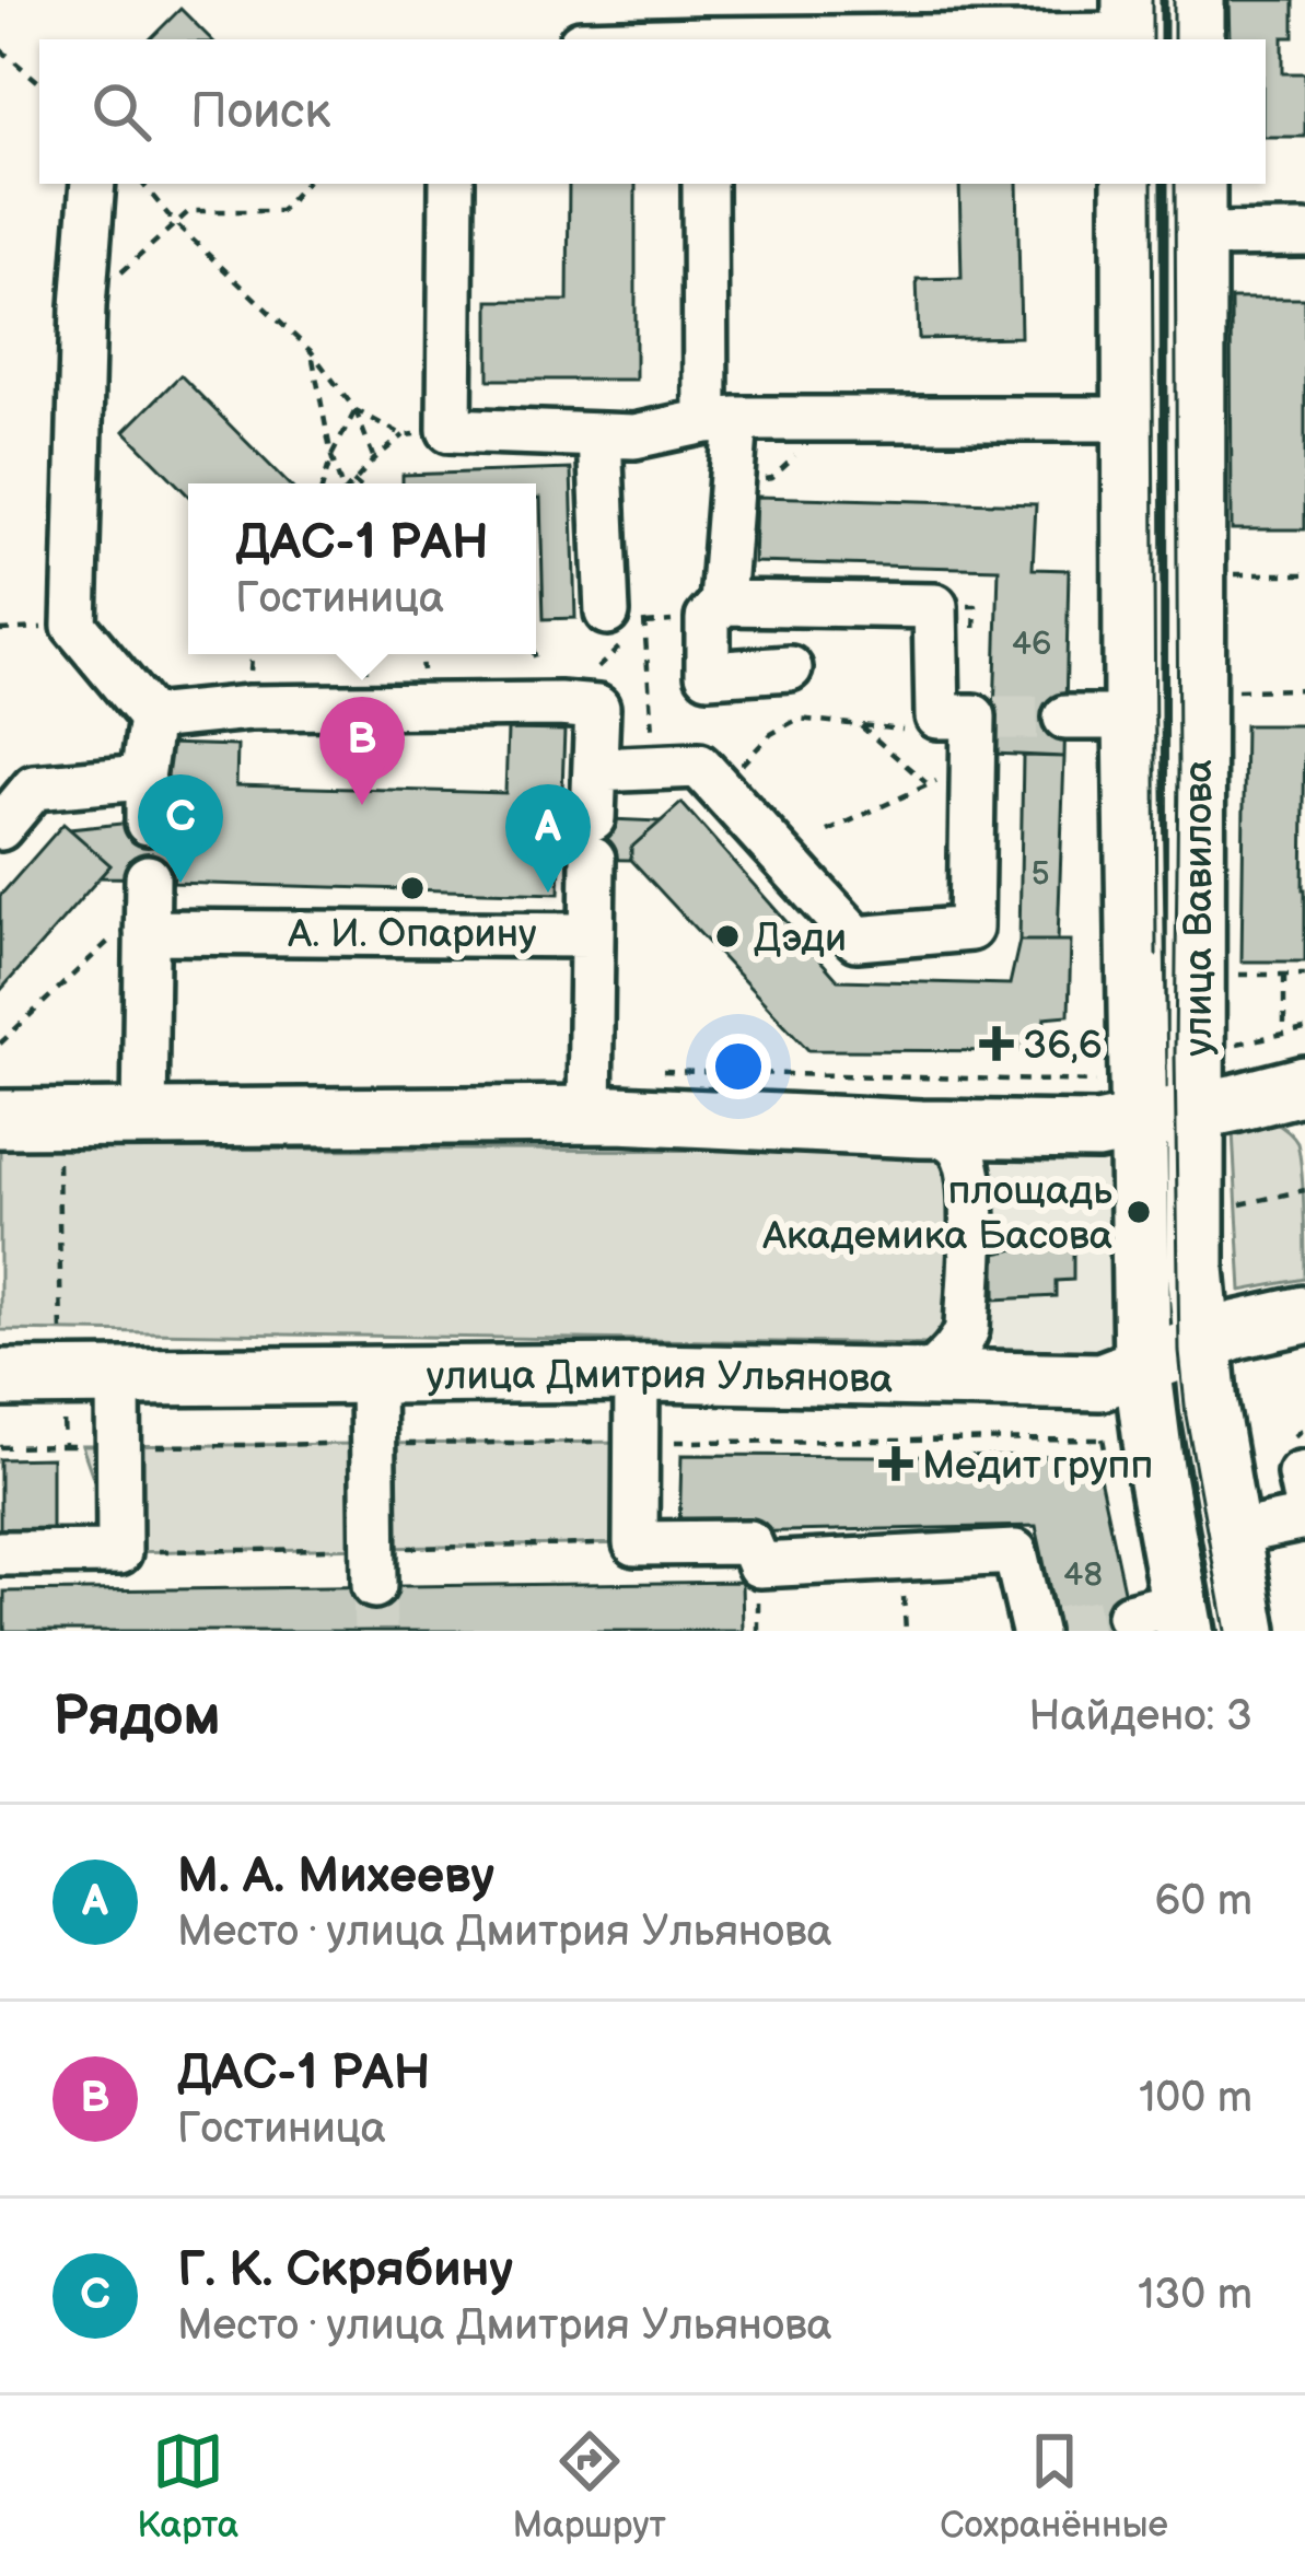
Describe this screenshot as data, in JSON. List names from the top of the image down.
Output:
{
  "streets": {
    "main road": ["улица Вавилова", "улица Дмитрия Ульянова"]
  },
  "crossings": [
    ["улица Вавилова", "улица Дмитрия Ульянова"]
  ],
  "places": {
    "other": ["А. И. Опарину", "Дэди", "площадь Академика Басова"],
    "health": ["36,6", "Медит групп"]
  },
  "house_numbers": ["46", "5", "48"],
  "page": {
    "search": "Поиск",
    "popup": ["ДАС-1 РАН", "Гостиница"],
    "pins": ["B", "C", "A"],
    "heading": ["Рядом", "Найдено: 3"],
    "list": [
      {
        "mark": "A",
        "name": "М. А. Михееву",
        "note": "Место · улица Дмитрия Ульянова",
        "value": "60 m"
      },
      {
        "mark": "B",
        "name": "ДАС-1 РАН",
        "note": "Гостиница",
        "value": "100 m"
      },
      {
        "mark": "C",
        "name": "Г. К. Скрябину",
        "note": "Место · улица Дмитрия Ульянова",
        "value": "130 m"
      }
    ],
    "nav": ["Карта", "Маршрут", "Сохранённые"]
  }
}
